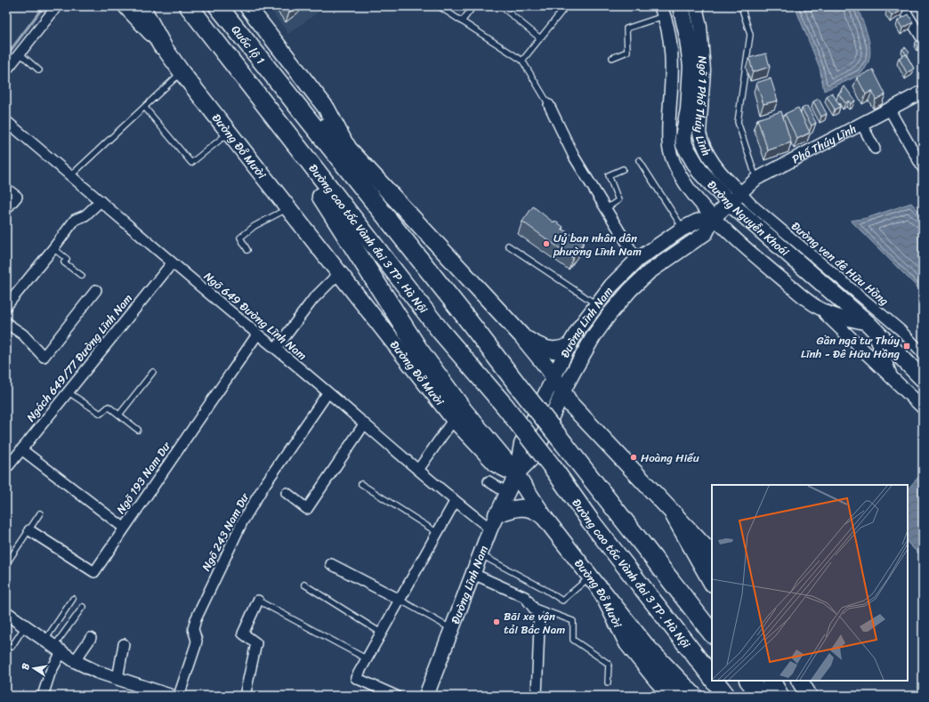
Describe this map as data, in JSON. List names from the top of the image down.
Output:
{
  "streets": {
    "highway": ["Quốc lộ 1", "Đường cao tốc Vành đai 3 TP. Hà Nội"],
    "main road": ["Đường Đỗ Mười", "Đường Nguyễn Khoái", "Đường Lĩnh Nam"],
    "street": [
      "Ngõ 1 Phố Thúy Lĩnh",
      "Phố Thúy Lĩnh",
      "Đường ven đê Hữu Hồng",
      "Ngõ 649 Đường Lĩnh Nam",
      "Ngách 649/77 Đường Lĩnh Nam",
      "Ngõ 193 Nam Dư",
      "Ngõ 243 Nam Dư"
    ]
  },
  "crossings": [
    ["Quốc lộ 1", "Đường cao tốc Vành đai 3 TP. Hà Nội"],
    ["Ngõ 1 Phố Thúy Lĩnh", "Phố Thúy Lĩnh"],
    ["Ngõ 1 Phố Thúy Lĩnh", "Đường Nguyễn Khoái"],
    ["Ngõ 1 Phố Thúy Lĩnh", "Đường ven đê Hữu Hồng"],
    ["Ngõ 1 Phố Thúy Lĩnh", "Đường Lĩnh Nam"],
    ["Phố Thúy Lĩnh", "Đường Nguyễn Khoái"],
    ["Phố Thúy Lĩnh", "Đường ven đê Hữu Hồng"],
    ["Phố Thúy Lĩnh", "Đường Lĩnh Nam"],
    ["Đường Đỗ Mười", "Đường Lĩnh Nam"],
    ["Đường Nguyễn Khoái", "Đường ven đê Hữu Hồng"],
    ["Đường Nguyễn Khoái", "Đường Lĩnh Nam"],
    ["Đường ven đê Hữu Hồng", "Đường Lĩnh Nam"],
    ["Ngõ 649 Đường Lĩnh Nam", "Đường Lĩnh Nam"],
    ["Ngõ 649 Đường Lĩnh Nam", "Ngách 649/77 Đường Lĩnh Nam"],
    ["Ngõ 649 Đường Lĩnh Nam", "Ngõ 193 Nam Dư"],
    ["Ngõ 649 Đường Lĩnh Nam", "Ngõ 243 Nam Dư"]
  ],
  "places": {
    "other": ["Uỷ ban nhân dân phường Lĩnh Nam", "Hoàng Hiếu", "Bãi xe vận tải Bắc Nam"],
    "transit": ["Gần ngã tư Thúy Lĩnh - Đê Hữu Hồng"]
  },
  "north": "left"
}
